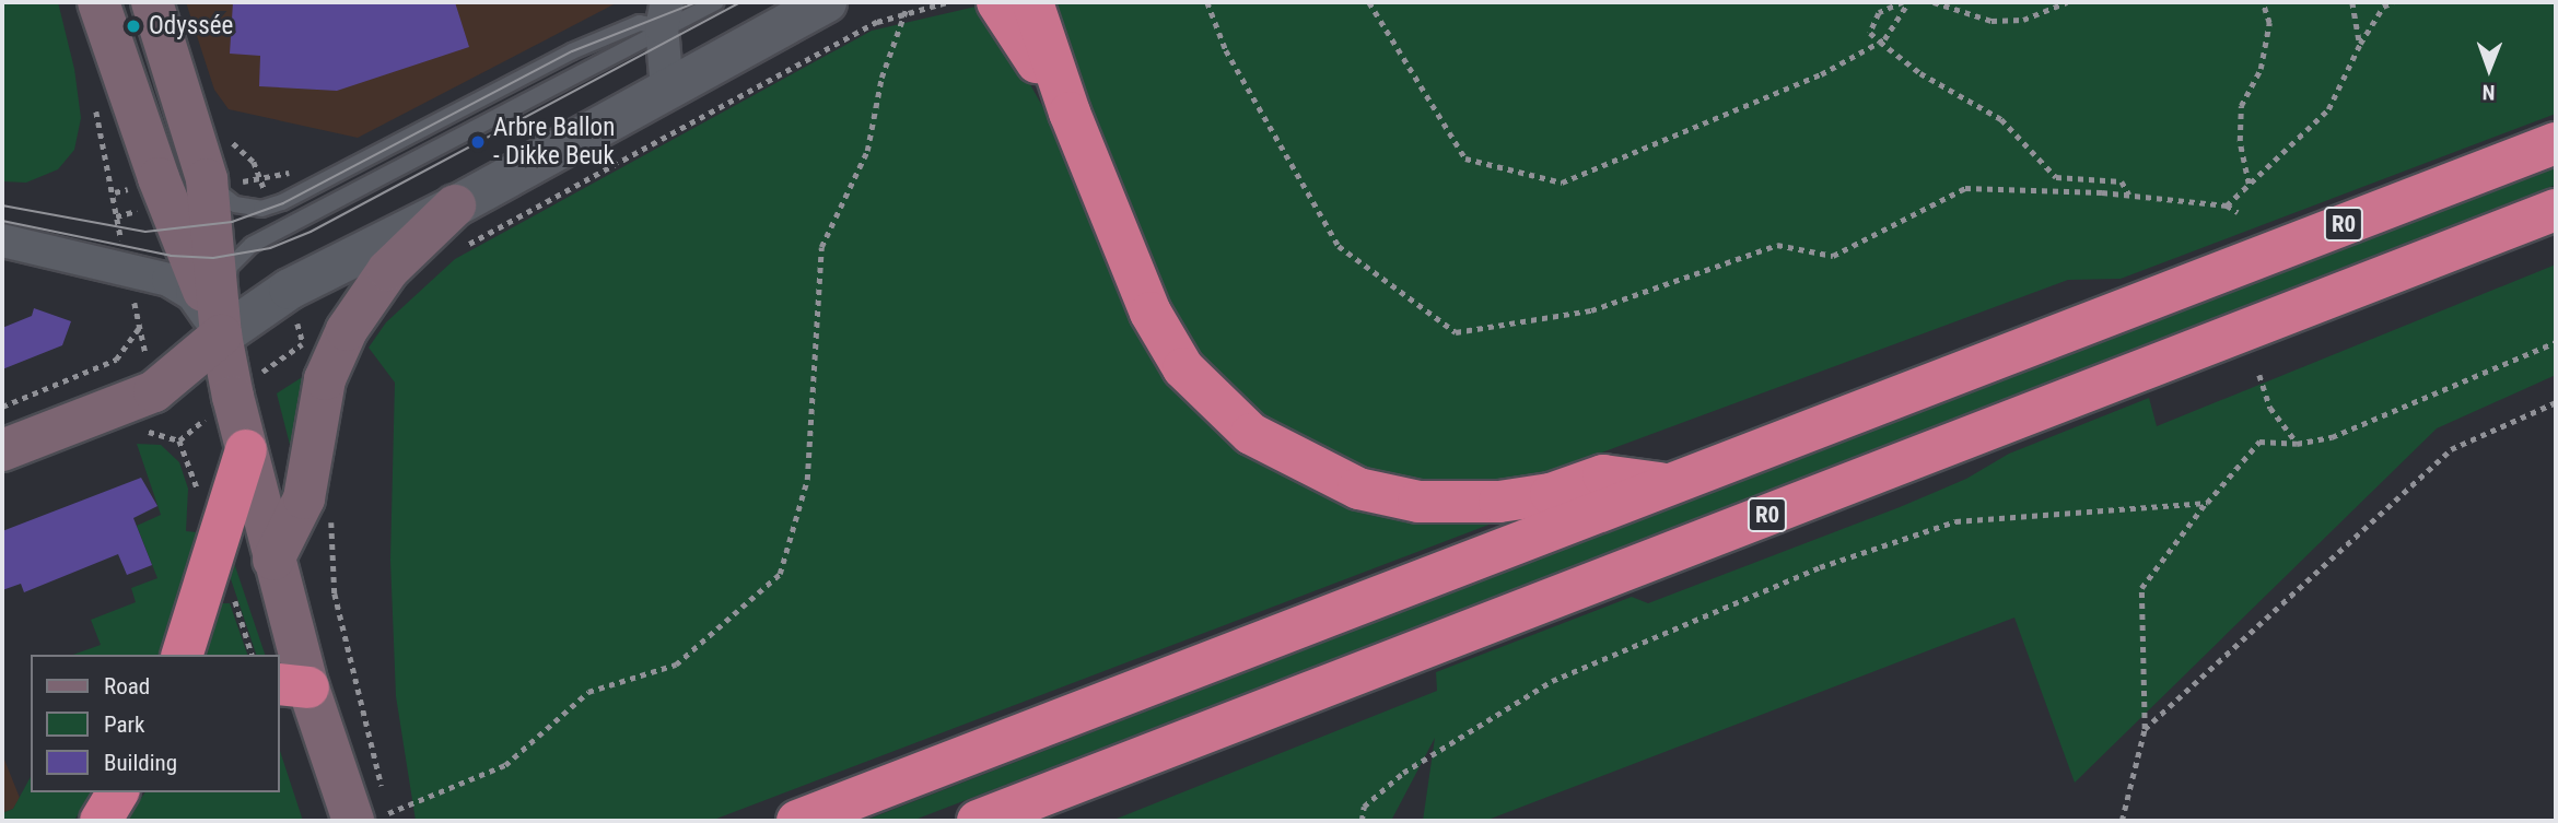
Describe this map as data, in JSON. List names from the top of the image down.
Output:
{
  "streets": {
    "highway": ["R0"]
  },
  "places": ["Odyssée", "Arbre Ballon - Dikke Beuk"],
  "legend": ["Road", "Park", "Building"],
  "north": "bottom"
}
